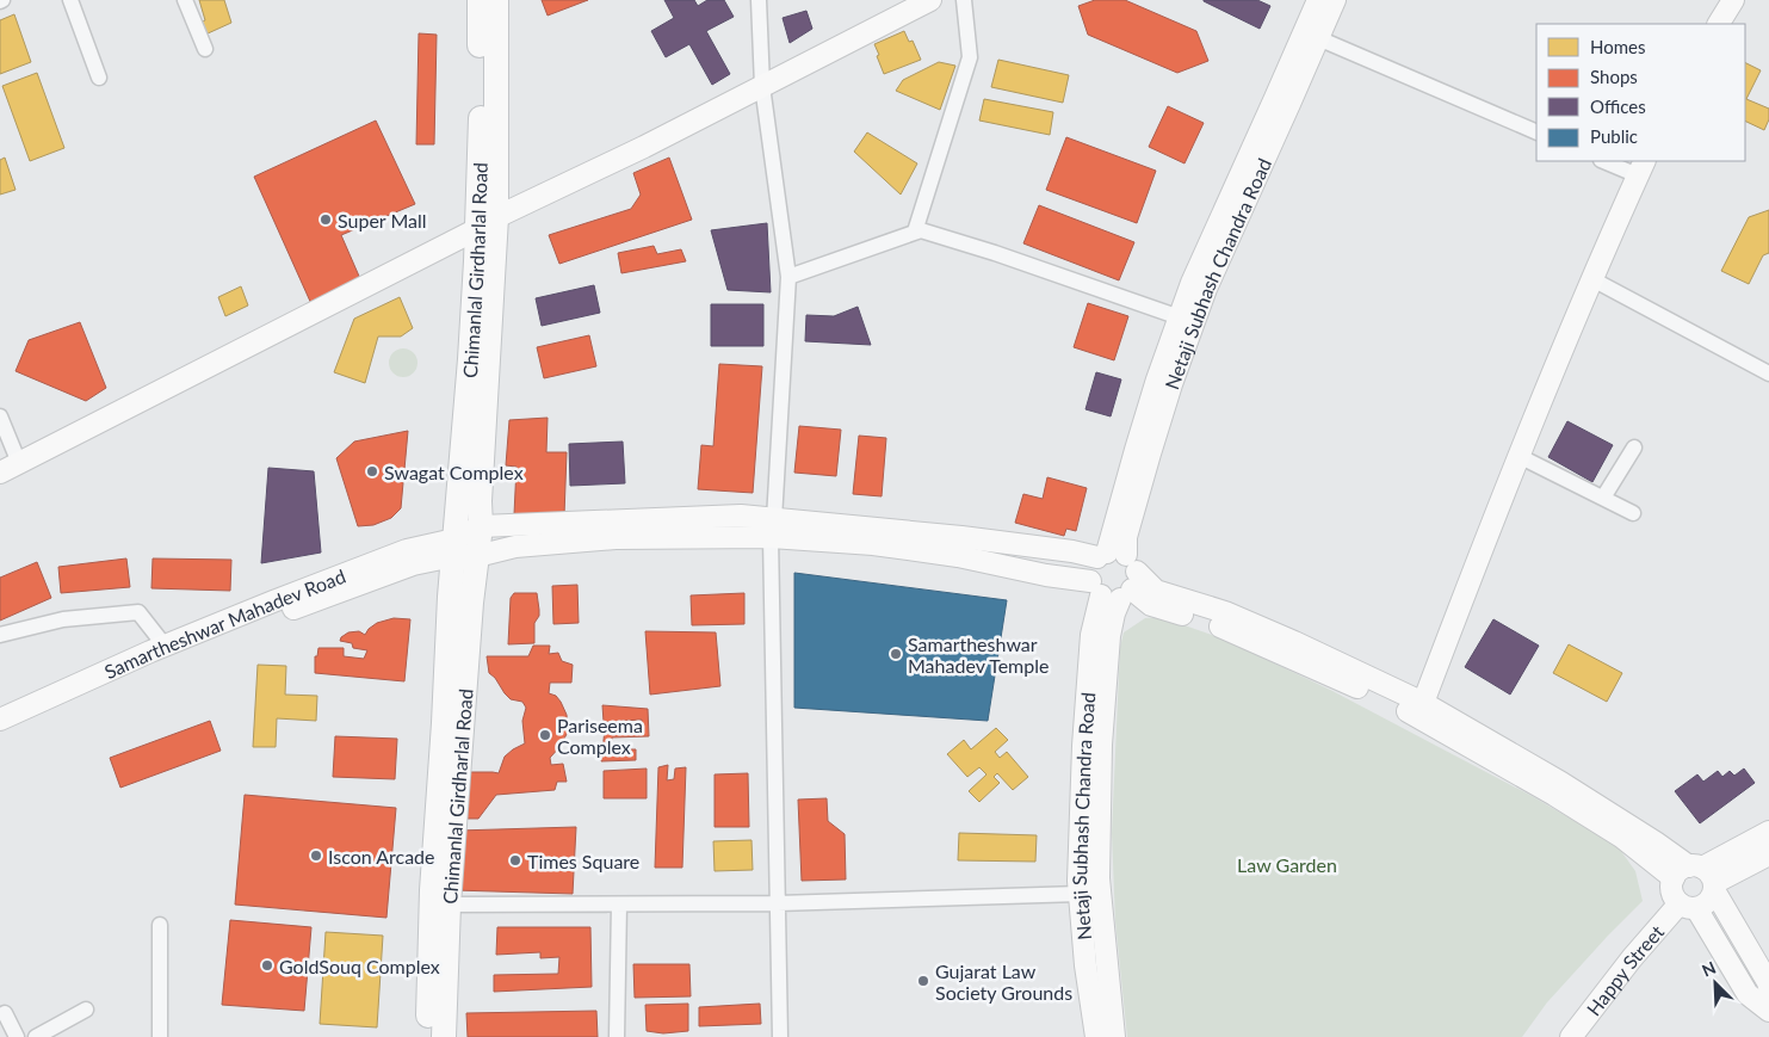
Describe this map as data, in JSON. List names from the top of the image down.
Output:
{
  "streets": {
    "main road": [
      "Chimanlal Girdharlal Road",
      "Netaji Subhash Chandra Road",
      "Samartheshwar Mahadev Road",
      "Happy Street"
    ]
  },
  "crossings": [
    ["Chimanlal Girdharlal Road", "Samartheshwar Mahadev Road"]
  ],
  "parks": ["Law Garden"],
  "places": [
    "Super Mall",
    "Swagat Complex",
    "Samartheshwar Mahadev Temple",
    "Pariseema Complex",
    "Iscon Arcade",
    "Times Square",
    "GoldSouq Complex",
    "Gujarat Law Society Grounds"
  ],
  "legend": [
    "Homes",
    "Shops",
    "Offices",
    "Public"
  ],
  "north": "top left"
}
